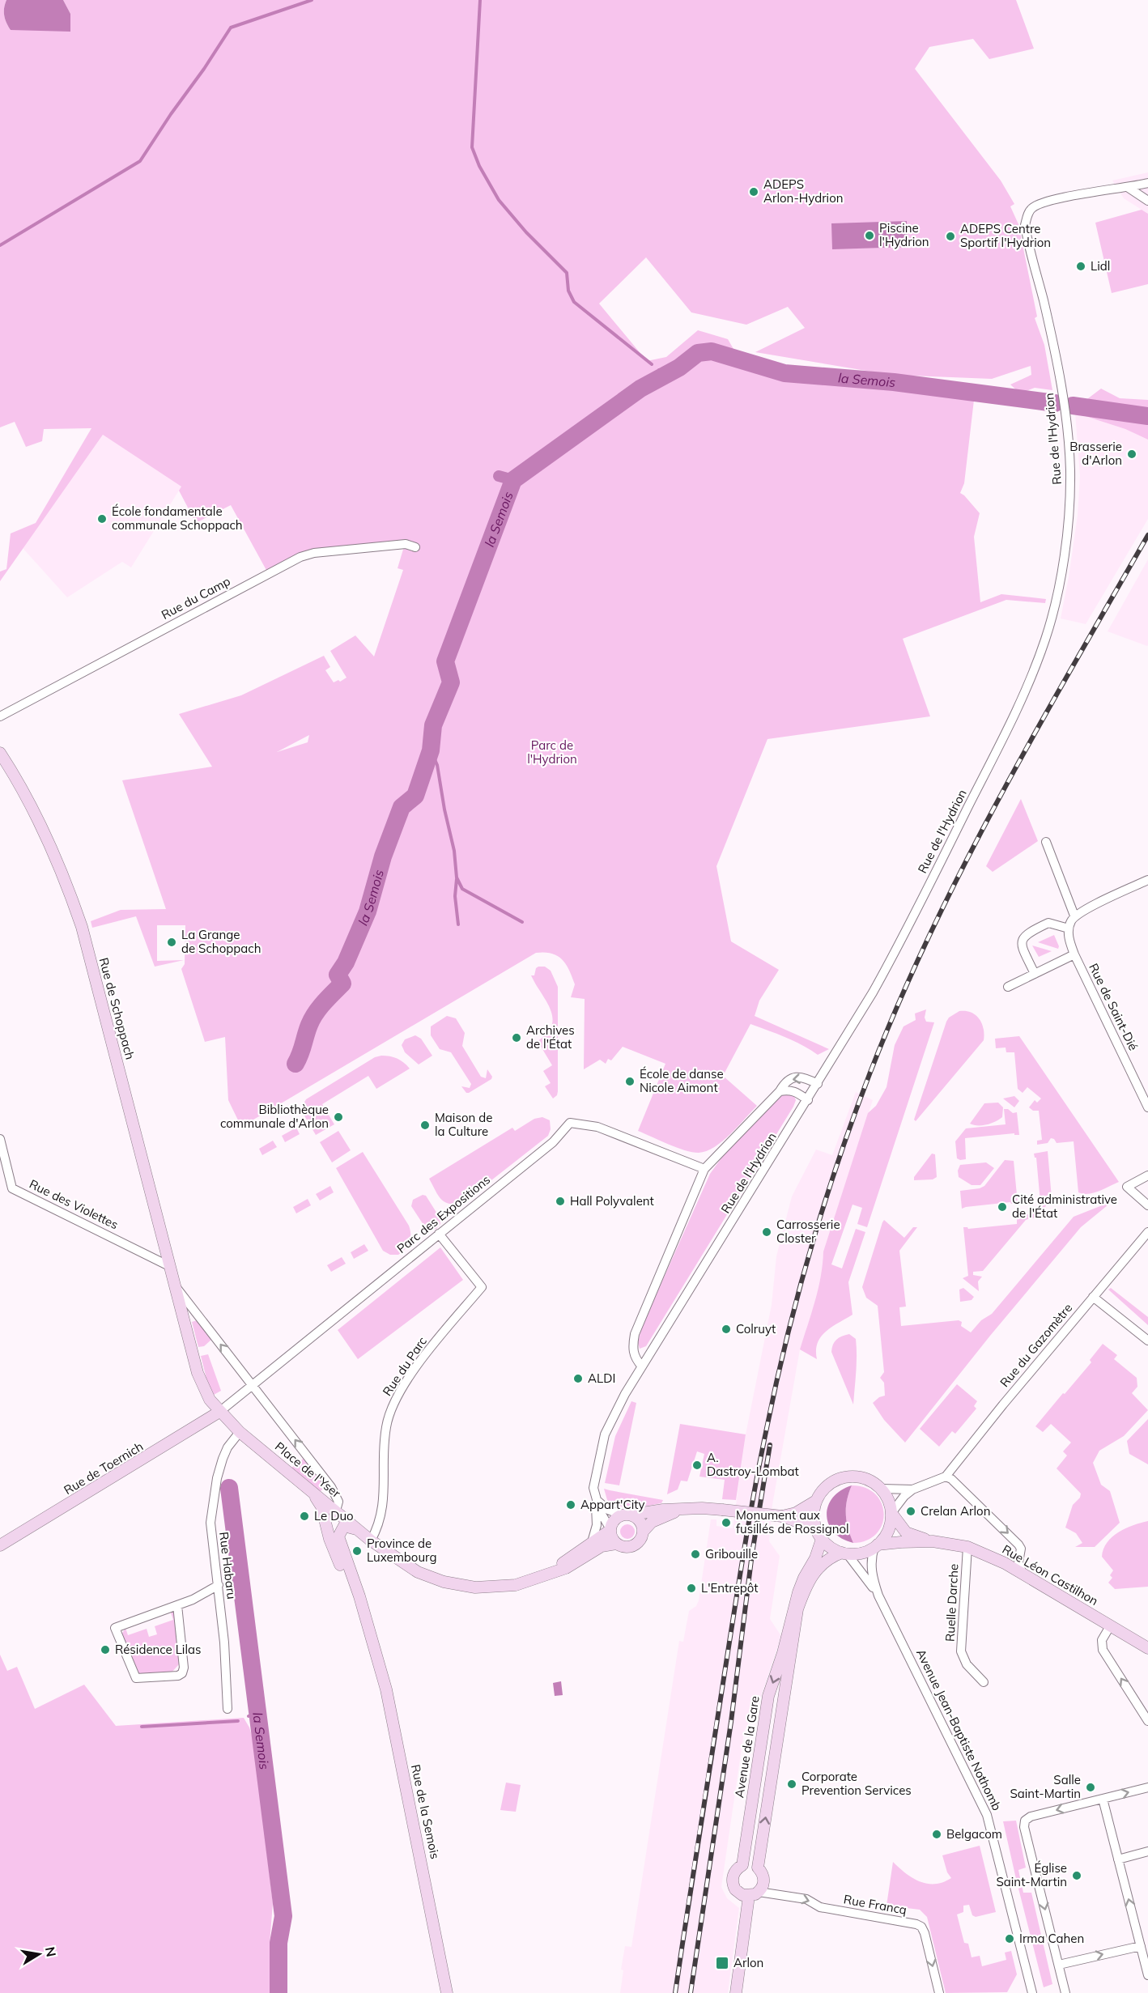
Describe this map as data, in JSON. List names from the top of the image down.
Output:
{
  "streets": {
    "main road": [
      "Rue de Schoppach",
      "Rue de Toernich",
      "Place de l'Yser",
      "Rue Léon Castilhon",
      "Avenue de la Gare",
      "Rue de la Semois"
    ],
    "street": [
      "Rue de l'Hydrion",
      "Rue du Camp",
      "Rue de Saint-Dié",
      "Rue des Violettes",
      "Parc des Expositions",
      "Rue du Gazomètre",
      "Rue du Parc",
      "Rue Habaru",
      "Ruelle Darche",
      "Avenue Jean-Baptiste Nothomb",
      "Rue Francq"
    ]
  },
  "crossings": [
    ["Rue de Schoppach", "Rue des Violettes"],
    ["Rue de Schoppach", "Place de l'Yser"],
    ["Parc des Expositions", "Rue du Parc"],
    ["Parc des Expositions", "Rue de Toernich"],
    ["Parc des Expositions", "Place de l'Yser"],
    ["Rue du Gazomètre", "Rue Léon Castilhon"],
    ["Rue du Gazomètre", "Avenue Jean-Baptiste Nothomb"],
    ["Rue du Gazomètre", "Avenue de la Gare"],
    ["Rue de Toernich", "Place de l'Yser"],
    ["Place de l'Yser", "Rue Habaru"],
    ["Place de l'Yser", "Rue de la Semois"],
    ["Rue Léon Castilhon", "Ruelle Darche"],
    ["Rue Léon Castilhon", "Avenue Jean-Baptiste Nothomb"],
    ["Rue Léon Castilhon", "Avenue de la Gare"],
    ["Avenue Jean-Baptiste Nothomb", "Avenue de la Gare"],
    ["Avenue de la Gare", "Rue Francq"]
  ],
  "one_way": ["Place de l'Yser", "Rue Francq"],
  "water": ["la Semois"],
  "parks": ["Parc de l'Hydrion"],
  "places": {
    "other": [
      "ADEPS Arlon-Hydrion",
      "Piscine l'Hydrion",
      "ADEPS Centre Sportif l'Hydrion",
      "Lidl",
      "Brasserie d'Arlon",
      "École fondamentale communale Schoppach",
      "La Grange de Schoppach",
      "Archives de l'État",
      "École de danse Nicole Aimont",
      "Bibliothèque communale d'Arlon",
      "Maison de la Culture",
      "Hall Polyvalent",
      "Cité administrative de l'État",
      "Carrosserie Closter",
      "Colruyt",
      "ALDI",
      "A. Dastroy-Lombat",
      "Appart'City",
      "Crelan Arlon",
      "Le Duo",
      "Monument aux fusillés de Rossignol",
      "Province de Luxembourg",
      "Gribouille",
      "L'Entrepôt",
      "Résidence Lilas",
      "Corporate Prevention Services",
      "Salle Saint-Martin",
      "Belgacom",
      "Église Saint-Martin",
      "Irma Cahen"
    ],
    "transit": ["Arlon"]
  },
  "north": "right"
}
